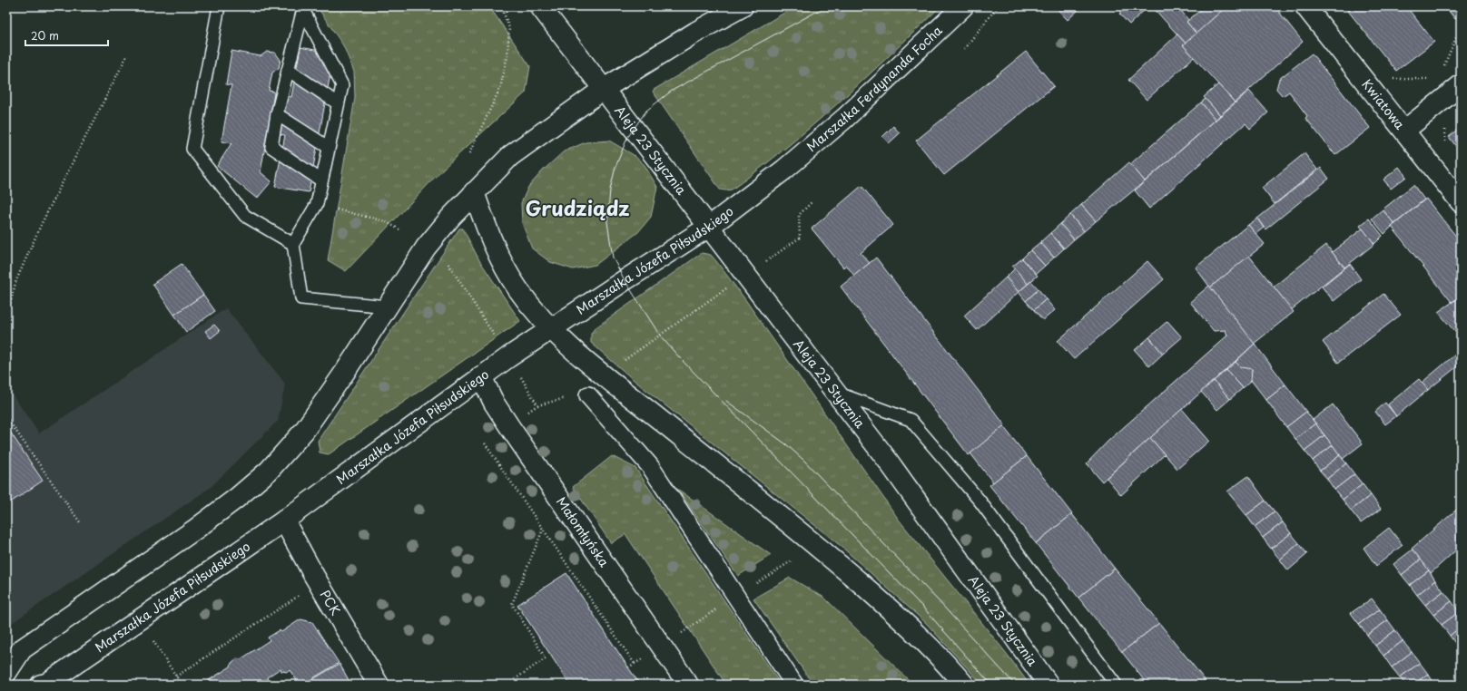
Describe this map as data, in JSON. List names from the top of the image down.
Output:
{
  "streets": {
    "street": [
      "Marszałka Ferdynanda Focha",
      "Kwiatowa",
      "Aleja 23 Stycznia",
      "Marszałka Józefa Piłsudskiego",
      "Małomłyńska",
      "PCK"
    ]
  },
  "crossings": [
    ["Marszałka Ferdynanda Focha", "Marszałka Józefa Piłsudskiego"],
    ["Aleja 23 Stycznia", "Marszałka Józefa Piłsudskiego"],
    ["Marszałka Józefa Piłsudskiego", "Małomłyńska"],
    ["Marszałka Józefa Piłsudskiego", "PCK"]
  ],
  "districts": ["Grudziądz"],
  "scale_bar": "20 m"
}
